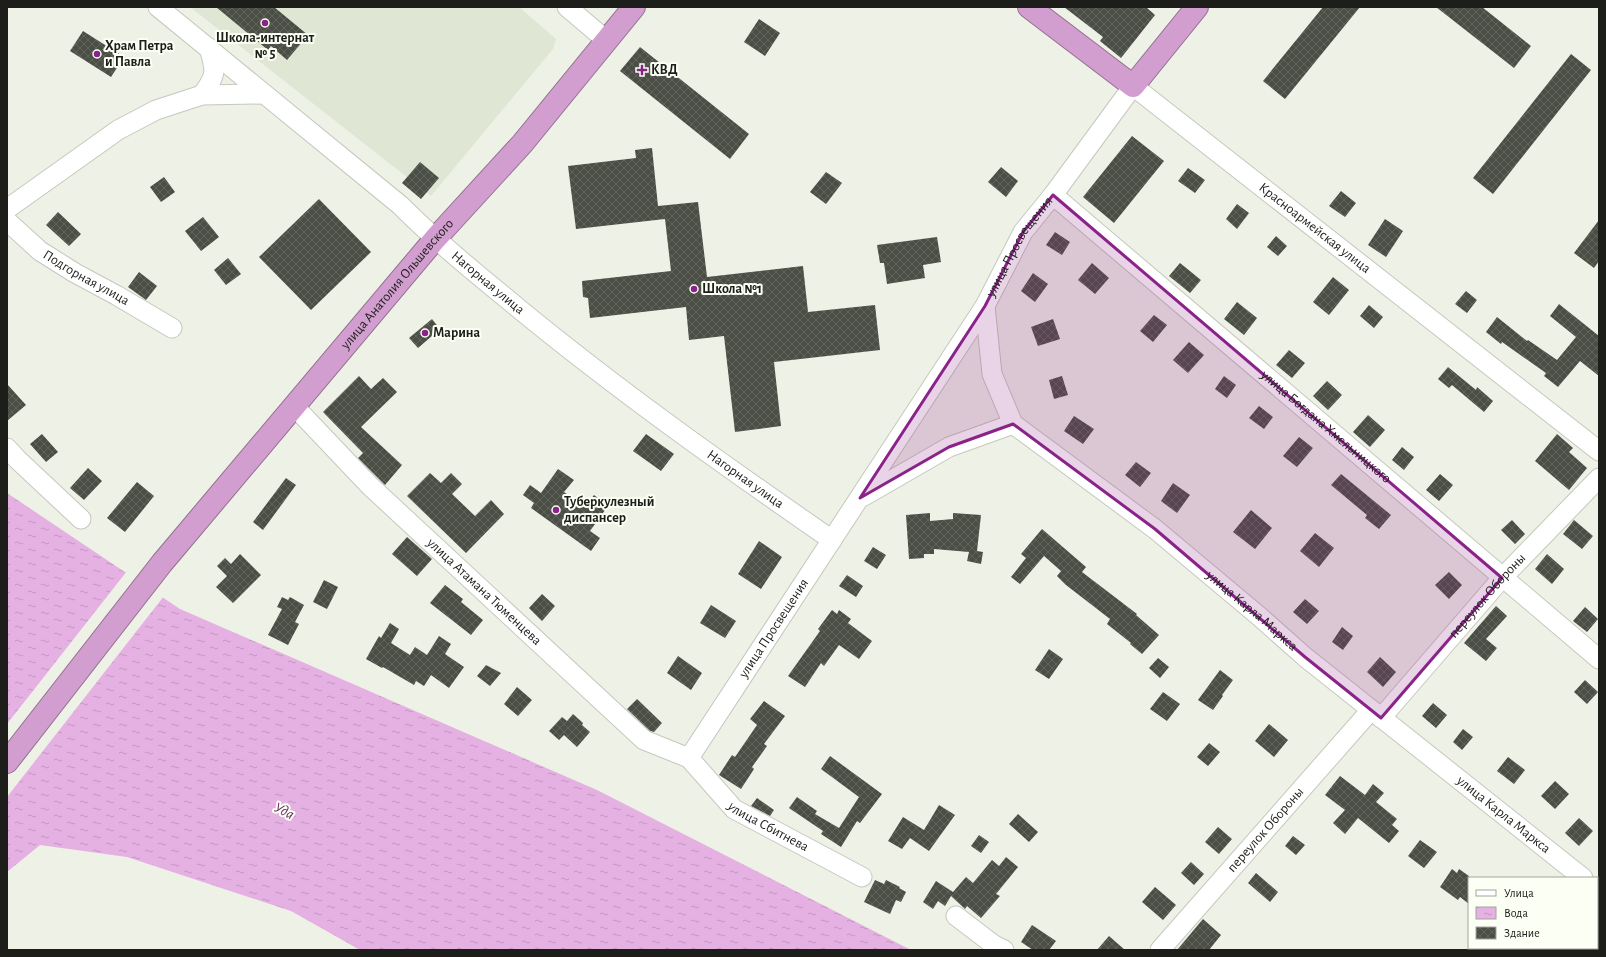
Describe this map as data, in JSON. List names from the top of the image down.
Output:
{
  "streets": {
    "highway": ["Красноармейская улица", "улица Просвещения", "улица Анатолия Ольшевского"],
    "street": [
      "Подгорная улица",
      "Нагорная улица",
      "улица Богдана Хмельницкого",
      "улица Атамана Тюменцева",
      "переулок Обороны",
      "улица Карла Маркса",
      "улица Сбитнева"
    ]
  },
  "crossings": [
    ["Красноармейская улица", "улица Просвещения"],
    ["улица Просвещения", "Нагорная улица"],
    ["улица Просвещения", "улица Богдана Хмельницкого"],
    ["улица Просвещения", "улица Атамана Тюменцева"],
    ["улица Просвещения", "улица Карла Маркса"],
    ["улица Просвещения", "улица Сбитнева"],
    ["Нагорная улица", "улица Анатолия Ольшевского"],
    ["улица Анатолия Ольшевского", "улица Атамана Тюменцева"],
    ["улица Богдана Хмельницкого", "переулок Обороны"],
    ["улица Атамана Тюменцева", "улица Сбитнева"],
    ["переулок Обороны", "улица Карла Маркса"]
  ],
  "water": ["Уда"],
  "places": {
    "other": [
      "Школа-интернат № 5",
      "Храм Петра и Павла",
      "Школа №1",
      "Марина",
      "Туберкулезный диспансер"
    ],
    "health": ["КВД"]
  },
  "legend": ["Улица", "Вода", "Здание"]
}
